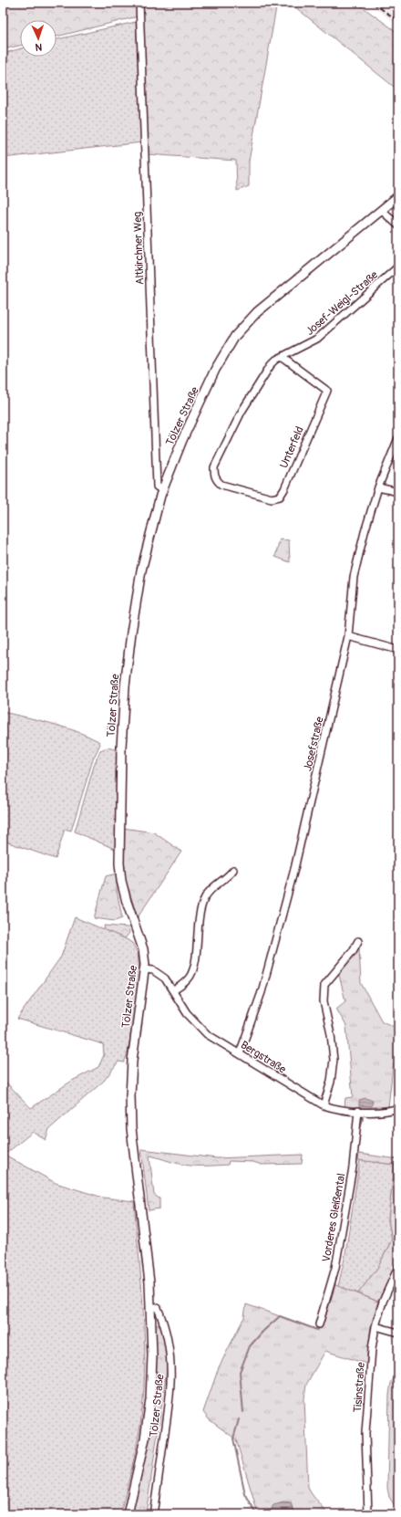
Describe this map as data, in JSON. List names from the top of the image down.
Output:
{
  "streets": {
    "main road": ["Tölzer Straße"],
    "street": [
      "Altkirchner Weg",
      "Josef-Weigl-Straße",
      "Unterfeld",
      "Josefstraße",
      "Bergstraße",
      "Vorderes Gleißental",
      "Tisinstraße"
    ]
  },
  "crossings": [
    ["Altkirchner Weg", "Tölzer Straße"],
    ["Josef-Weigl-Straße", "Unterfeld"],
    ["Tölzer Straße", "Bergstraße"],
    ["Josefstraße", "Bergstraße"],
    ["Bergstraße", "Vorderes Gleißental"]
  ],
  "north": "bottom"
}
